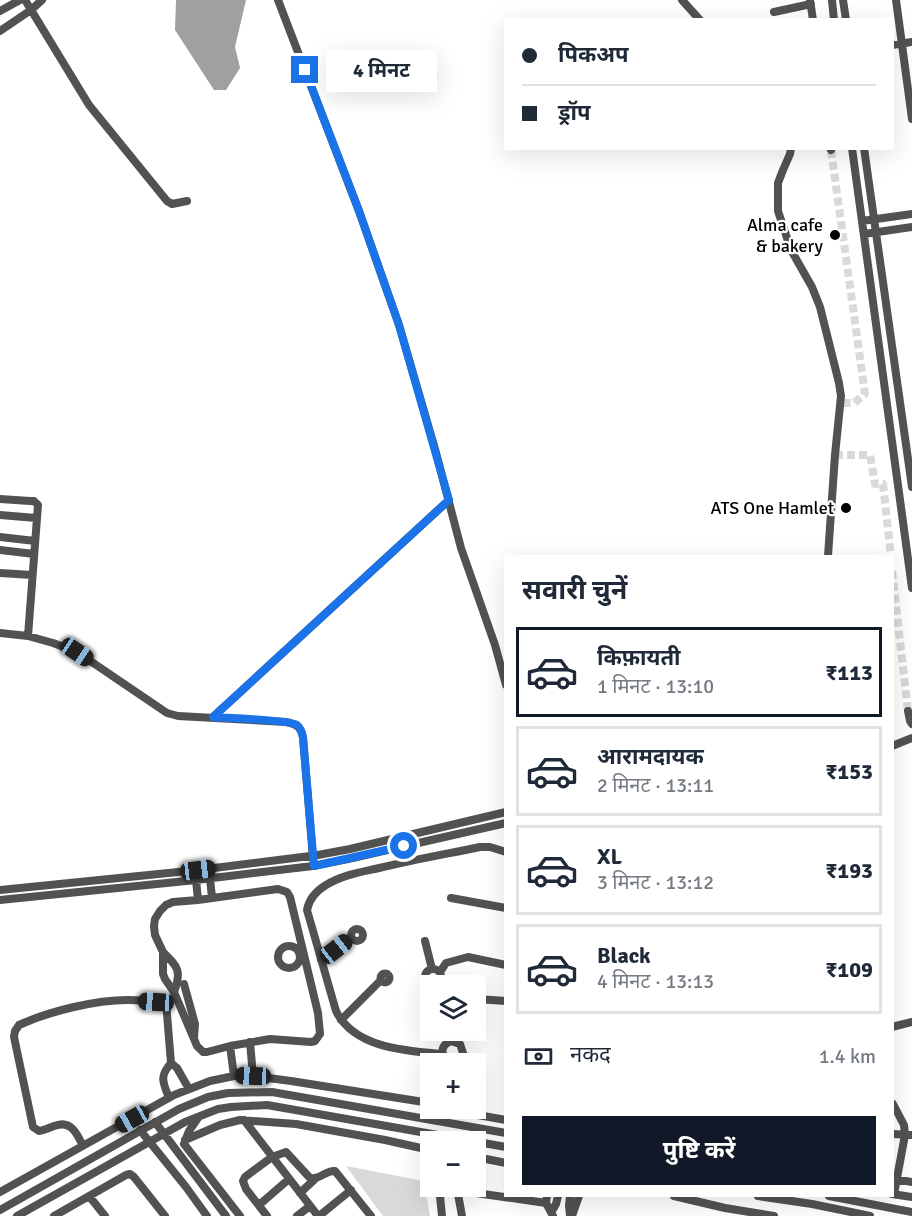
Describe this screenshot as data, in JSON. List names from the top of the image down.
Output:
{
  "places": ["Alma cafe & bakery", "ATS One Hamlet"],
  "page": {
    "banner": ["पिकअप", "ड्रॉप"],
    "bubble": "4 मिनट",
    "heading": "सवारी चुनें",
    "list": [
      {
        "name": "किफ़ायती",
        "note": "1 मिनट · 13:10",
        "value": "₹113"
      },
      {
        "name": "आरामदायक",
        "note": "2 मिनट · 13:11",
        "value": "₹153"
      },
      {
        "name": "XL",
        "note": "3 मिनट · 13:12",
        "value": "₹193"
      },
      {
        "name": "Black",
        "note": "4 मिनट · 13:13",
        "value": "₹109"
      }
    ],
    "map_buttons": ["+", "−"],
    "pay": ["नकद", "1.4 km"],
    "buttons": "पुष्टि करें"
  }
}
